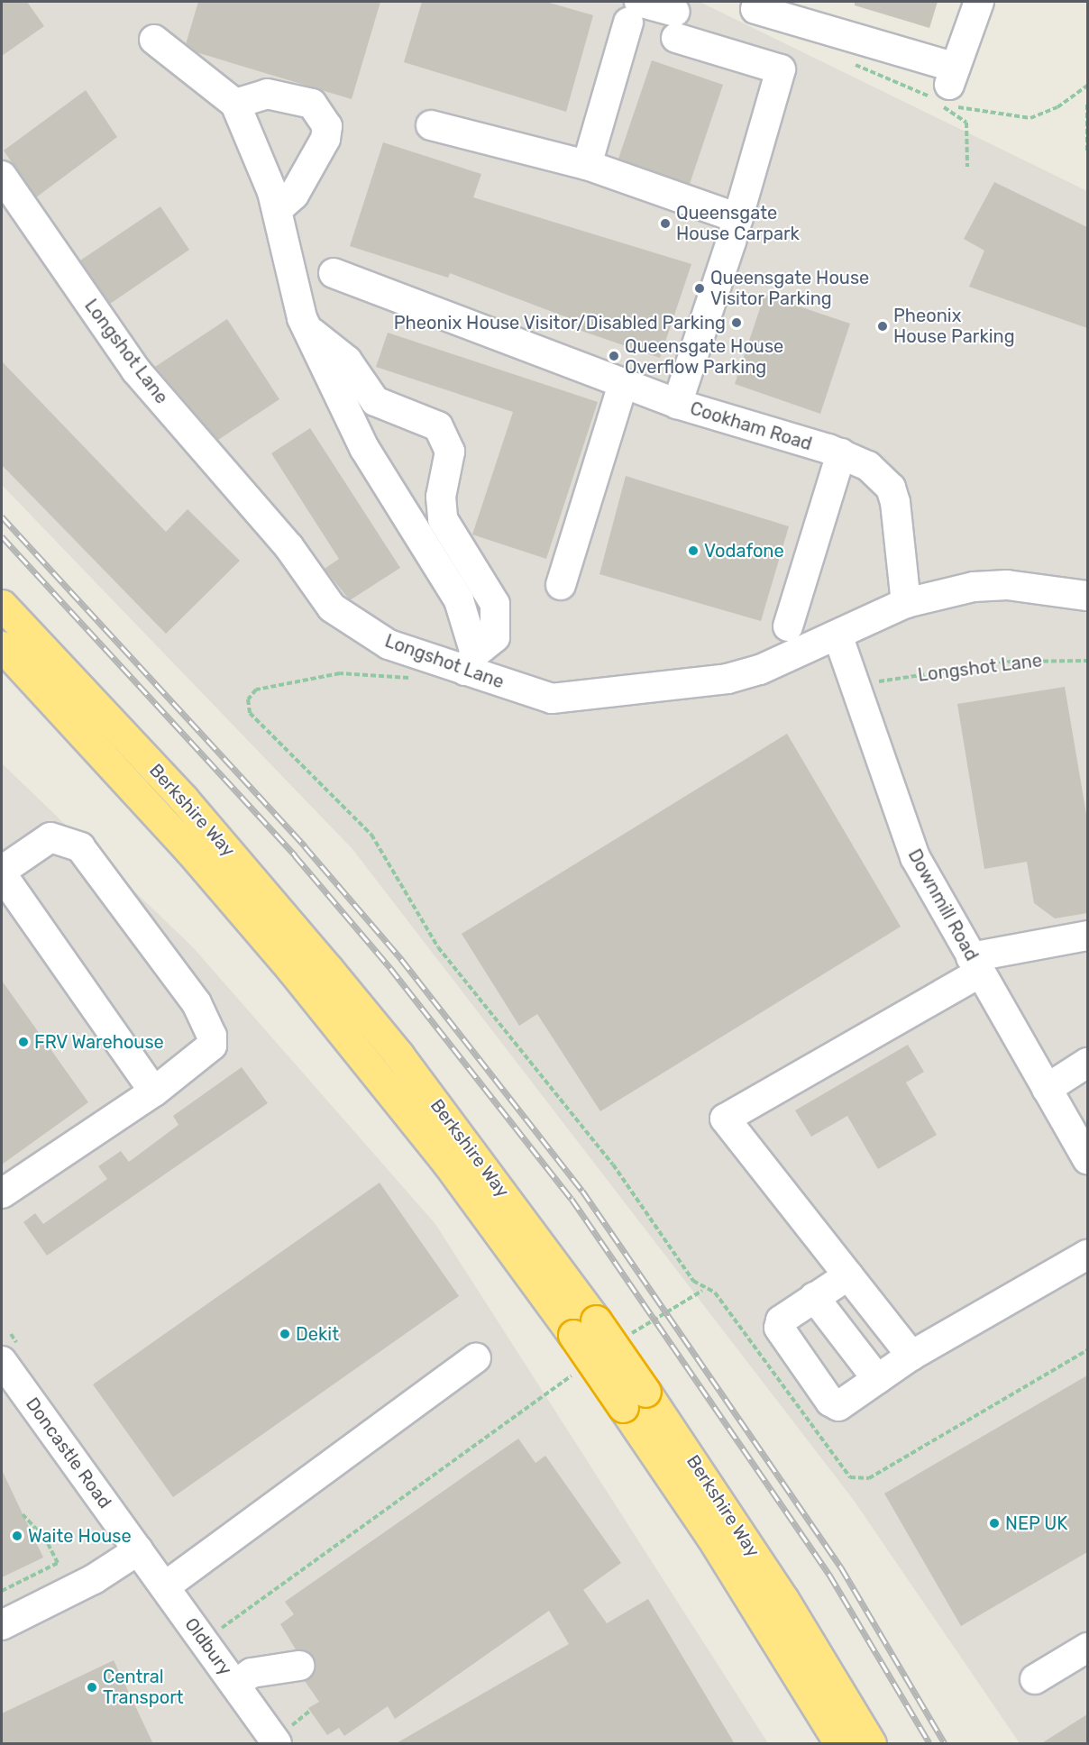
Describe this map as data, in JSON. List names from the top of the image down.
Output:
{
  "streets": {
    "highway": ["Berkshire Way"],
    "street": [
      "Longshot Lane",
      "Cookham Road",
      "Downmill Road",
      "Doncastle Road",
      "Oldbury"
    ]
  },
  "crossings": [
    ["Longshot Lane", "Cookham Road"],
    ["Longshot Lane", "Downmill Road"],
    ["Doncastle Road", "Oldbury"]
  ],
  "places": [
    "Queensgate House Carpark",
    "Queensgate House Visitor Parking",
    "Pheonix House Visitor/Disabled Parking",
    "Pheonix House Parking",
    "Queensgate House Overflow Parking",
    "Vodafone",
    "FRV Warehouse",
    "Dekit",
    "NEP UK",
    "Waite House",
    "Central Transport"
  ]
}
